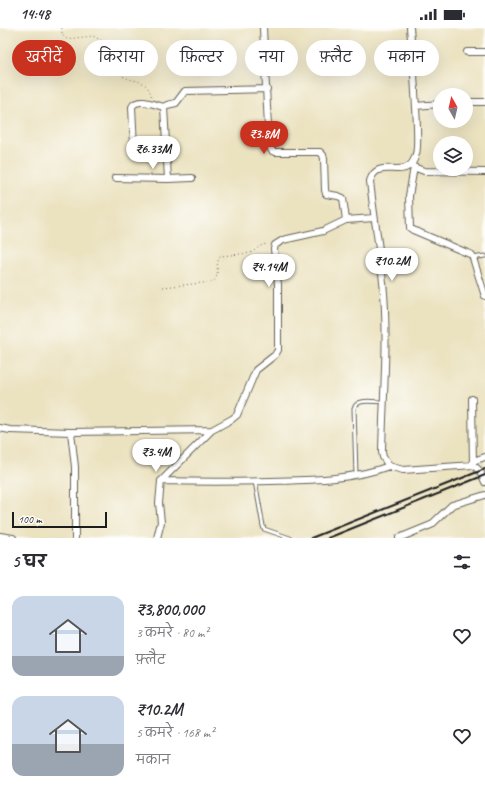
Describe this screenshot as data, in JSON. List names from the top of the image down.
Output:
{
  "scale_bar": "100 m",
  "north": "top",
  "page": {
    "status": "14:48",
    "chip": [
      "खरीदें",
      "किराया",
      "फ़िल्टर",
      "नया",
      "फ़्लैट",
      "मकान"
    ],
    "price": [
      "₹3.8M",
      "₹6.33M",
      "₹10.2M",
      "₹4.14M",
      "₹3.4M"
    ],
    "scale": "100 m",
    "heading": "5 घर",
    "list": [
      {
        "name": "₹3,800,000",
        "note": "3 कमरे · 80 m² · फ़्लैट"
      },
      {
        "name": "₹10.2M",
        "note": "5 कमरे · 168 m² · मकान"
      }
    ]
  }
}
